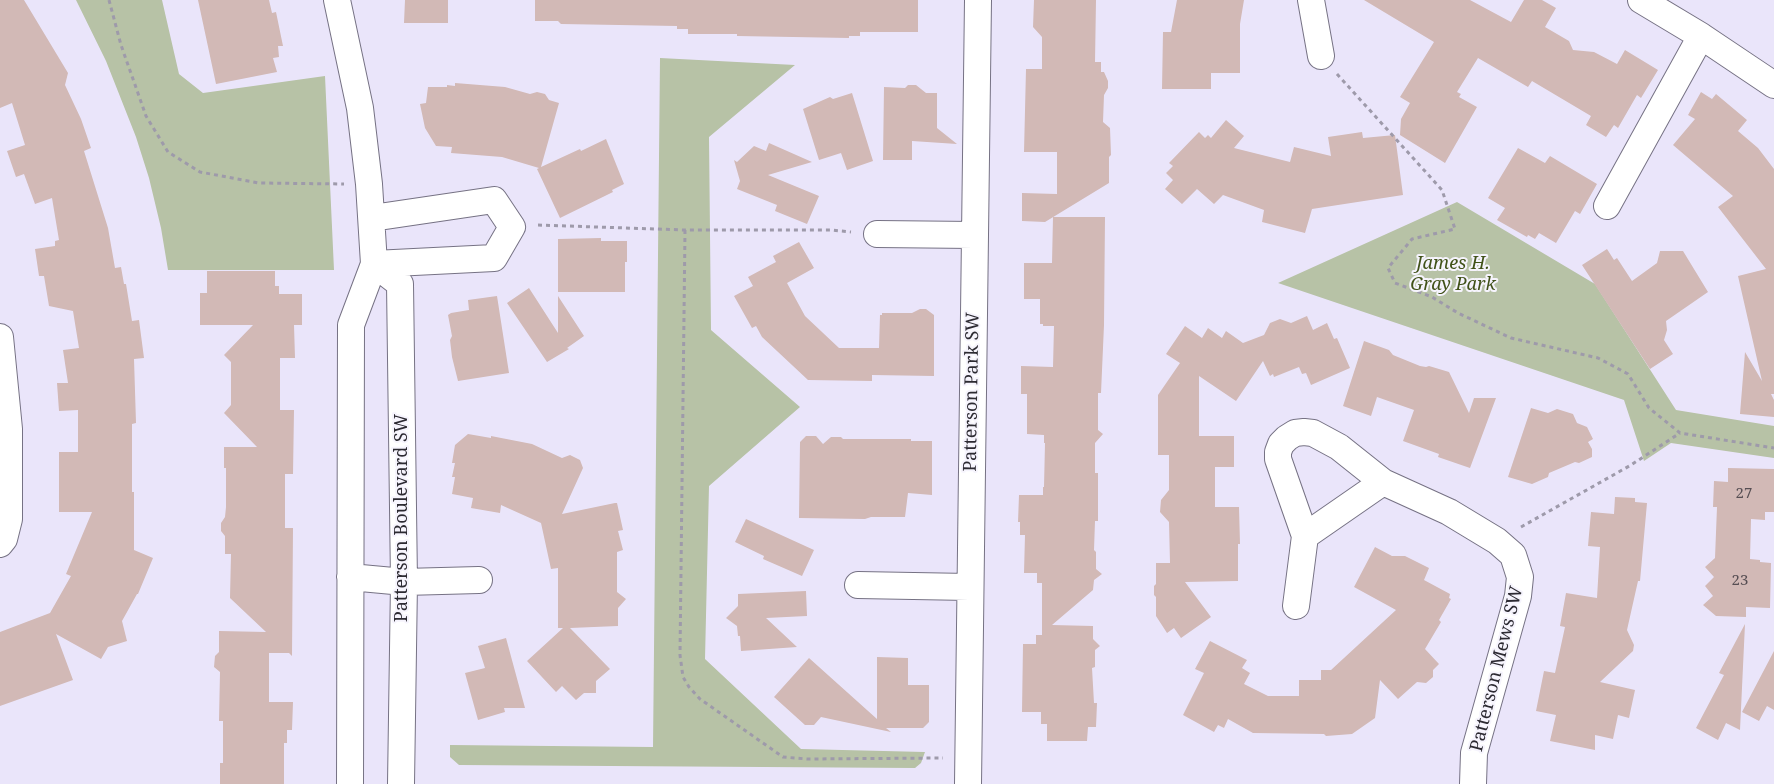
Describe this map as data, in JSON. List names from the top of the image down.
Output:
{
  "streets": {
    "street": ["Patterson Park SW", "Patterson Boulevard SW", "Patterson Mews SW"]
  },
  "parks": ["James H. Gray Park"],
  "house_numbers": ["27", "23"]
}
